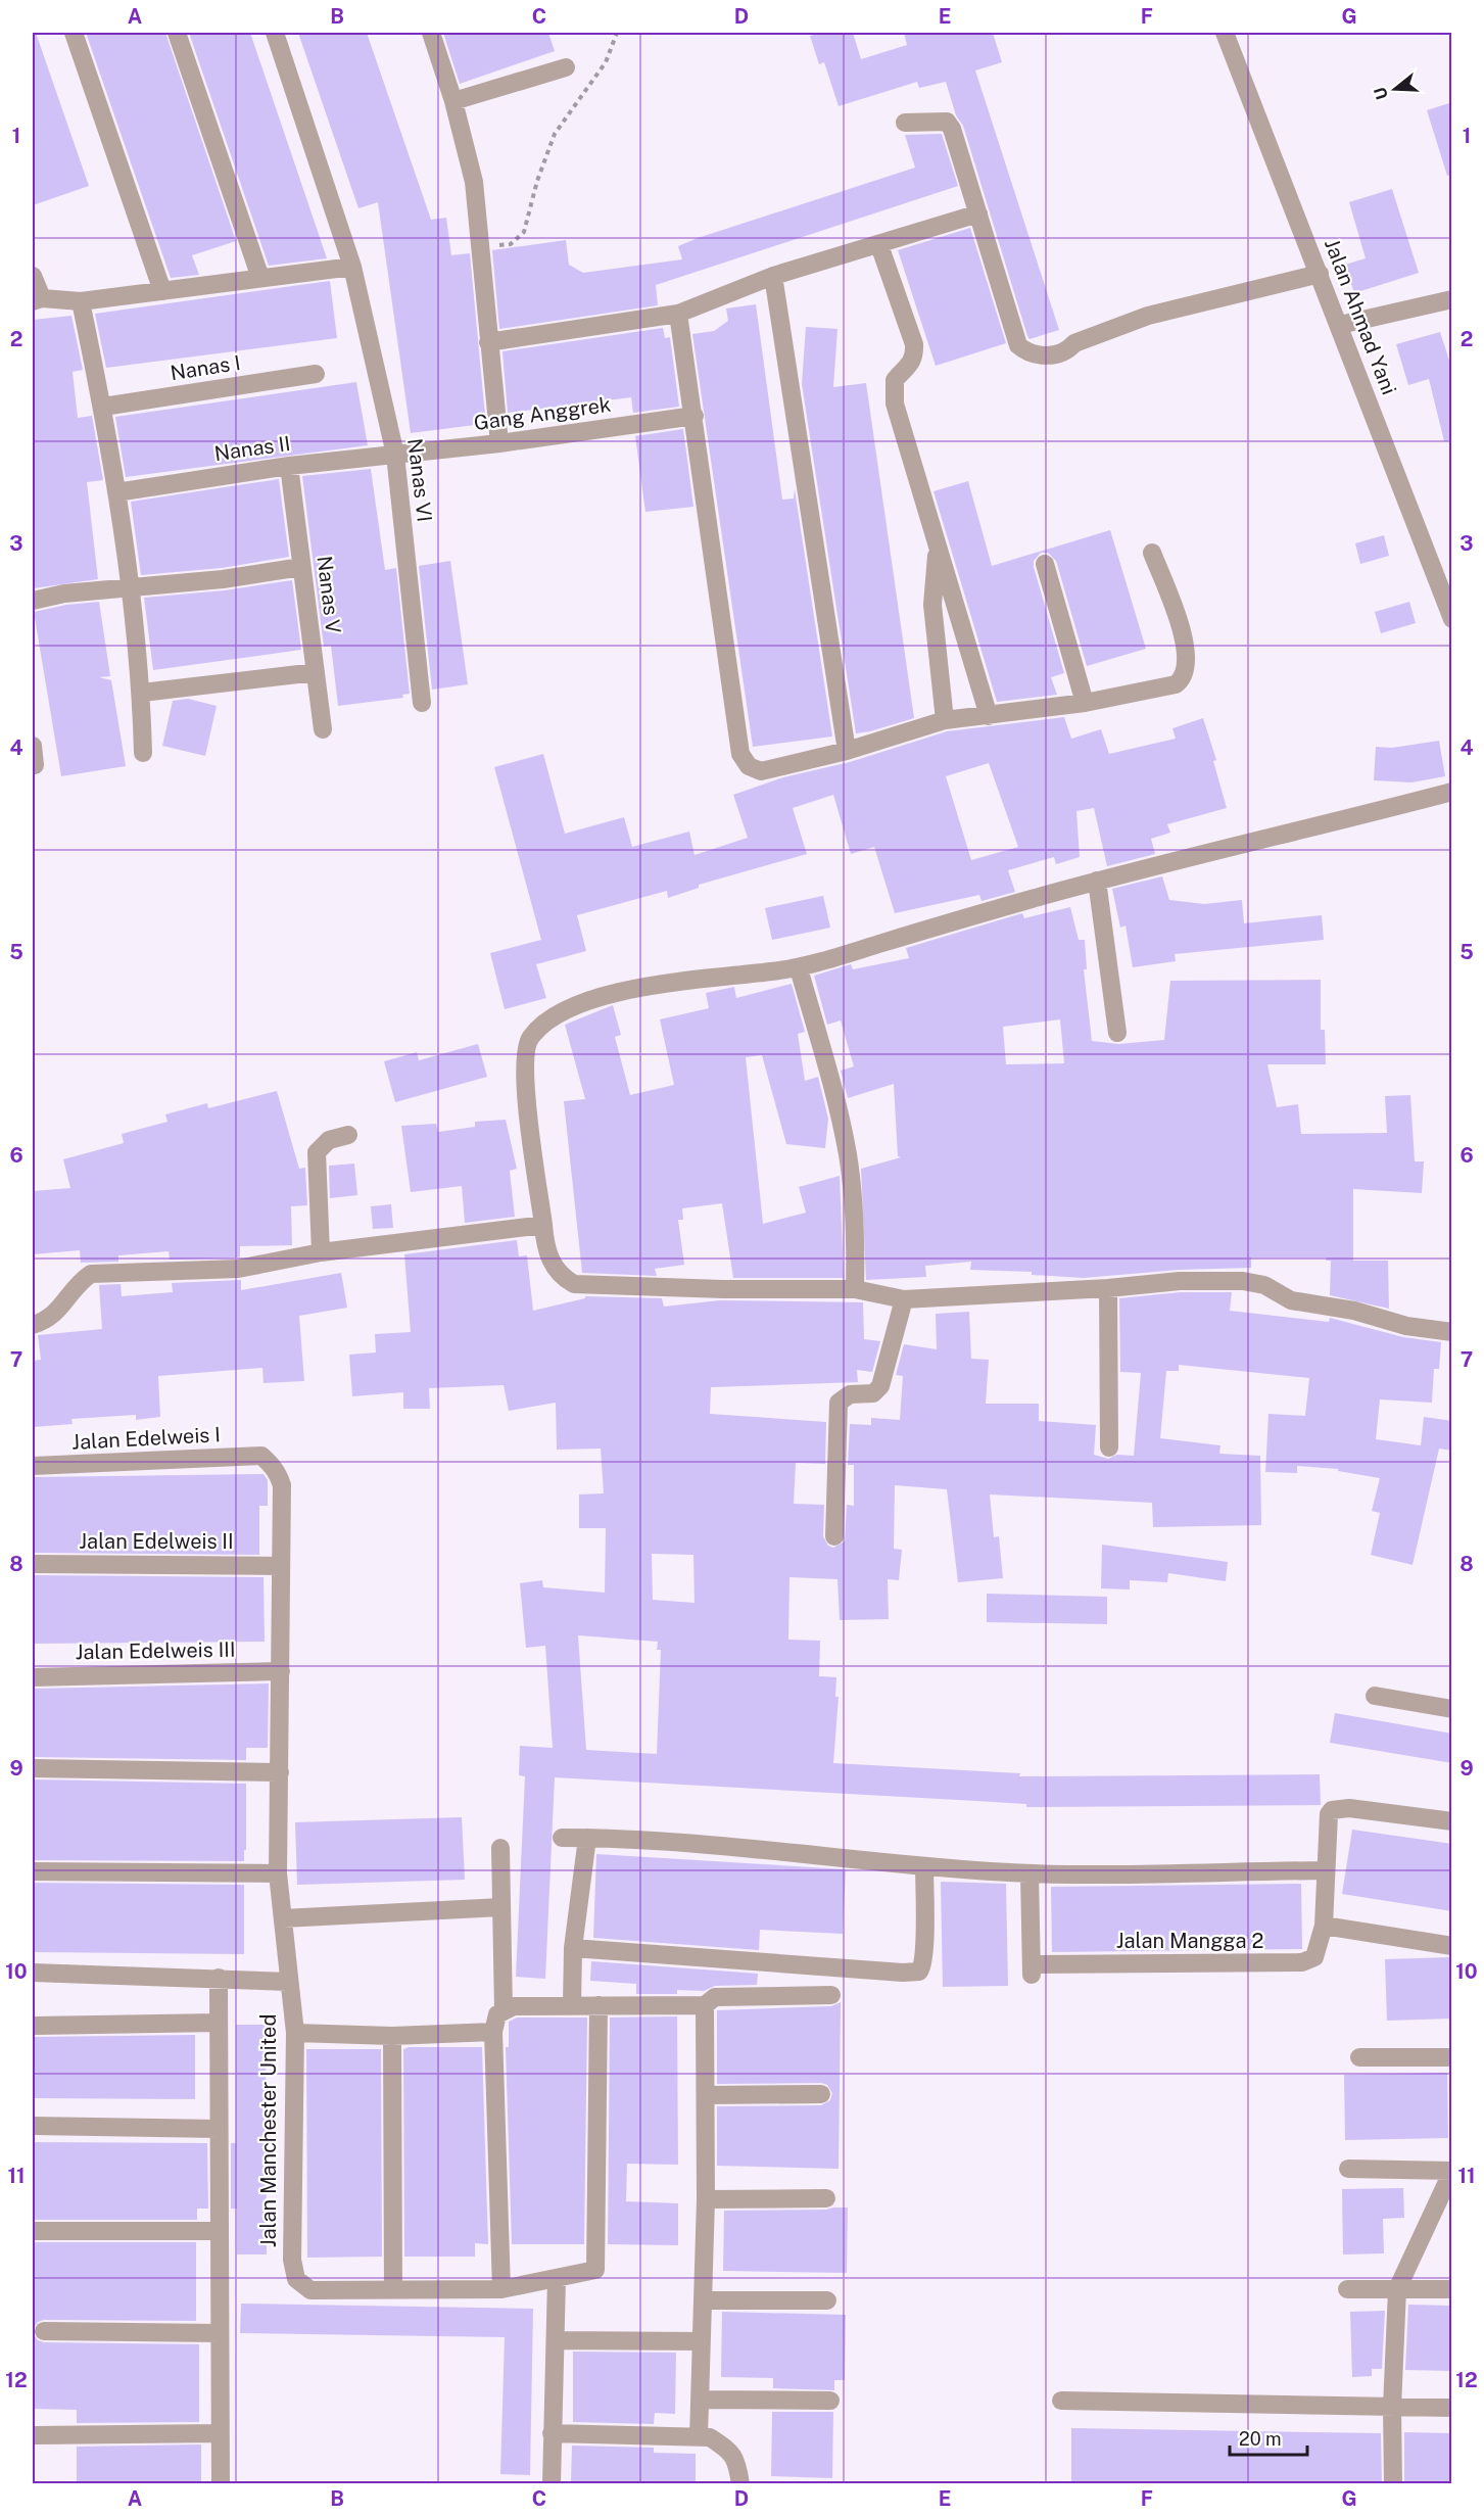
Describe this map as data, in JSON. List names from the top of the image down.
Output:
{
  "streets": {
    "street": [
      "Jalan Ahmad Yani",
      "Nanas I",
      "Gang Anggrek",
      "Nanas II",
      "Nanas VI",
      "Nanas V",
      "Jalan Edelweis I",
      "Jalan Edelweis II",
      "Jalan Edelweis III",
      "Jalan Mangga 2",
      "Jalan Manchester United"
    ]
  },
  "crossings": [
    ["Gang Anggrek", "Nanas II"],
    ["Gang Anggrek", "Nanas VI"],
    ["Nanas II", "Nanas VI"],
    ["Nanas II", "Nanas V"],
    ["Jalan Edelweis I", "Jalan Manchester United"],
    ["Jalan Edelweis II", "Jalan Manchester United"],
    ["Jalan Edelweis III", "Jalan Manchester United"]
  ],
  "scale_bar": "20 m",
  "north": "left",
  "grid": {
    "columns": [
      "A",
      "B",
      "C",
      "D",
      "E",
      "F",
      "G"
    ],
    "rows": [
      "1",
      "2",
      "3",
      "4",
      "5",
      "6",
      "7",
      "8",
      "9",
      "10",
      "11",
      "12"
    ]
  }
}
